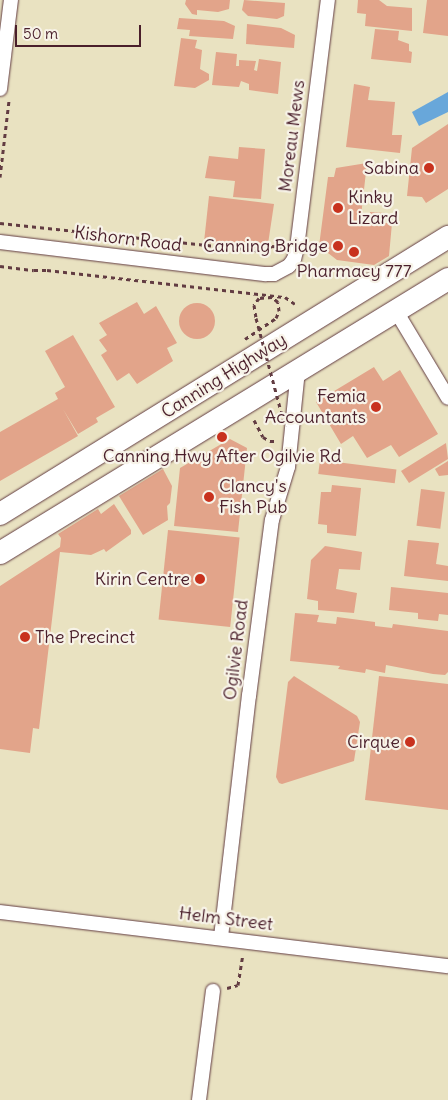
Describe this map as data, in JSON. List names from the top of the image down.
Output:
{
  "streets": {
    "highway": ["Canning Highway"],
    "street": [
      "Moreau Mews",
      "Kishorn Road",
      "Ogilvie Road",
      "Helm Street"
    ]
  },
  "crossings": [
    ["Moreau Mews", "Kishorn Road"],
    ["Canning Highway", "Ogilvie Road"],
    ["Ogilvie Road", "Helm Street"]
  ],
  "places": [
    "Sabina",
    "Kinky Lizard",
    "Canning Bridge",
    "Pharmacy 777",
    "Femia Accountants",
    "Canning Hwy After Ogilvie Rd",
    "Clancy's Fish Pub",
    "Kirin Centre",
    "The Precinct",
    "Cirque"
  ],
  "scale_bar": "50 m"
}
